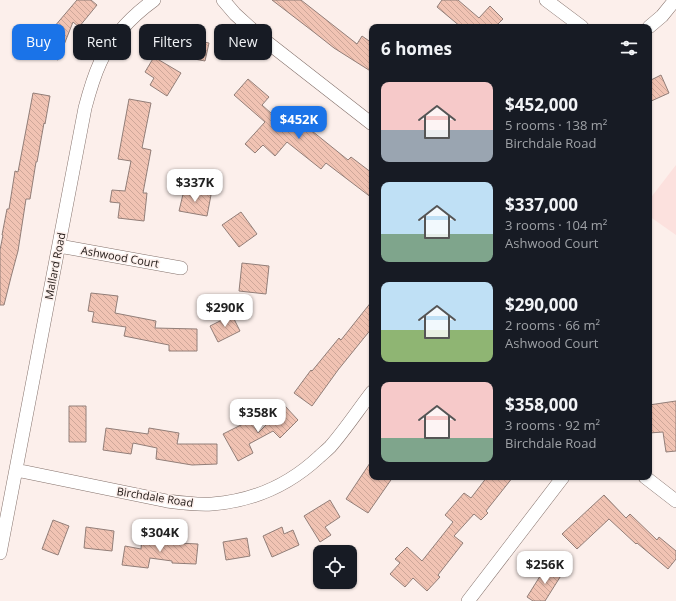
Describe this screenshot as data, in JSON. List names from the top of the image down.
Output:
{
  "streets": {
    "street": ["Ashwood Court", "Mallard Road", "Birchdale Road"]
  },
  "crossings": [
    ["Ashwood Court", "Mallard Road"],
    ["Mallard Road", "Birchdale Road"]
  ],
  "page": {
    "chip": [
      "Buy",
      "Rent",
      "Filters",
      "New"
    ],
    "heading": "6 homes",
    "list": [
      {
        "name": "$452,000",
        "note": "5 rooms · 138 m² · Birchdale Road"
      },
      {
        "name": "$337,000",
        "note": "3 rooms · 104 m² · Ashwood Court"
      },
      {
        "name": "$290,000",
        "note": "2 rooms · 66 m² · Ashwood Court"
      },
      {
        "name": "$358,000",
        "note": "3 rooms · 92 m² · Birchdale Road"
      }
    ],
    "price": [
      "$452K",
      "$337K",
      "$290K",
      "$358K",
      "$304K",
      "$256K"
    ]
  }
}
